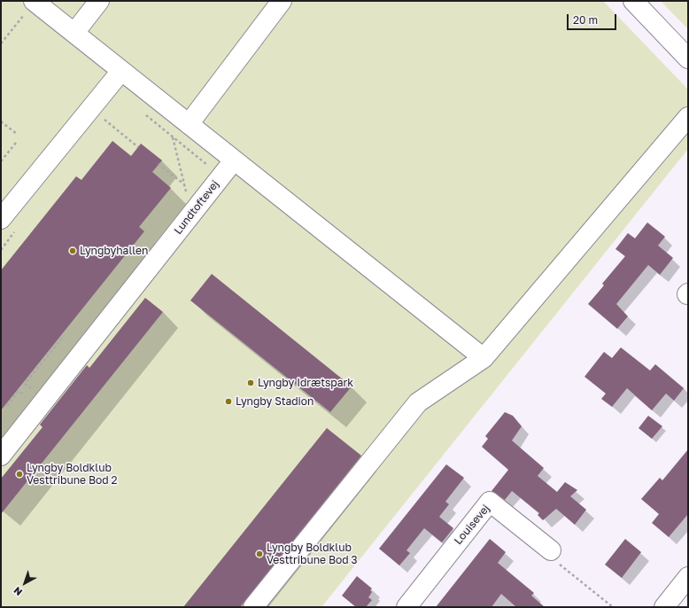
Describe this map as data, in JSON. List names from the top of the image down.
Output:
{
  "streets": {
    "street": ["Lundtoftevej", "Louisevej"]
  },
  "places": [
    "Lyngbyhallen",
    "Lyngby Idrætspark",
    "Lyngby Stadion",
    "Lyngby Boldklub Vesttribune Bod 2",
    "Lyngby Boldklub Vesttribune Bod 3"
  ],
  "scale_bar": "20 m",
  "north": "bottom left"
}
